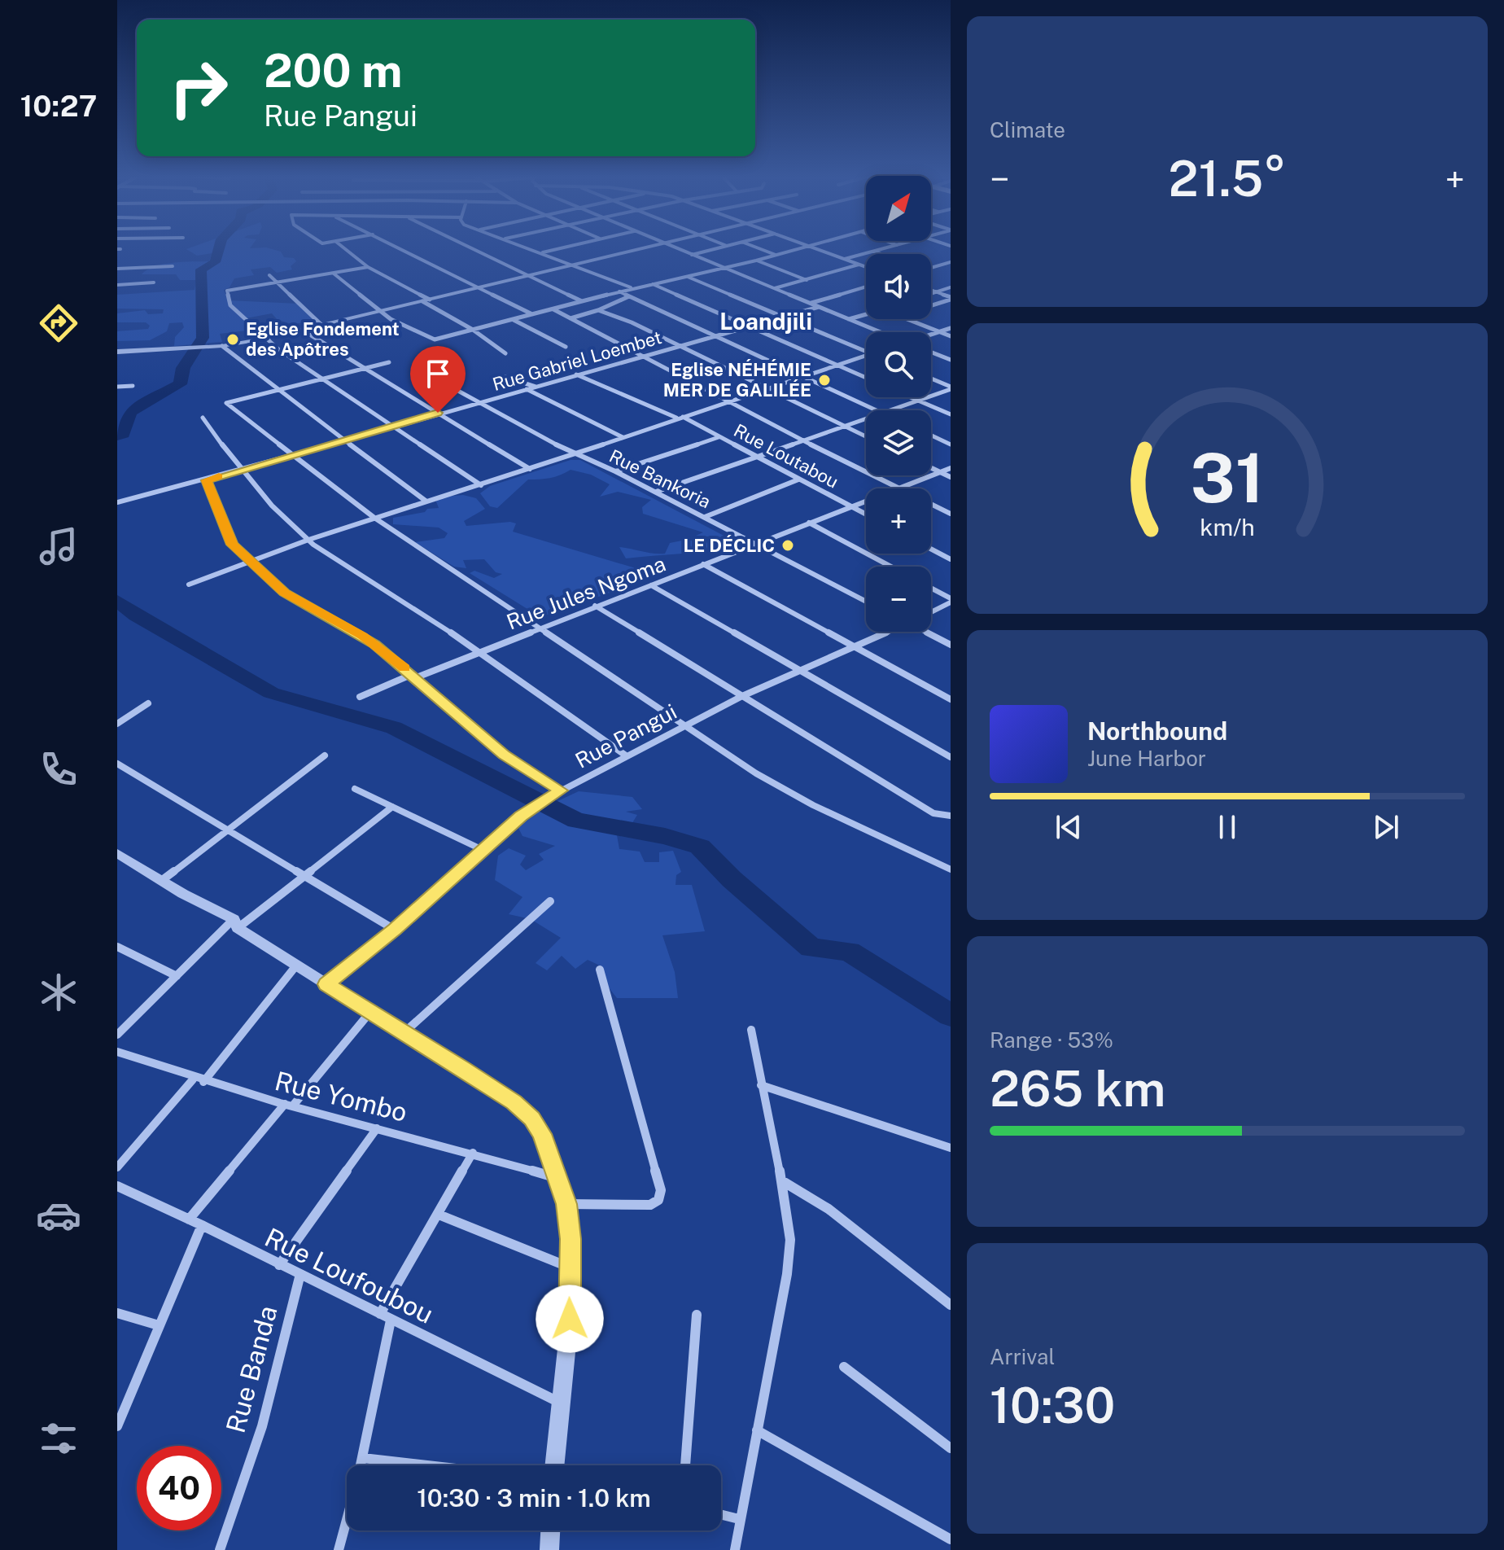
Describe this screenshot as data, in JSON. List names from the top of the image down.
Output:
{
  "streets": {
    "street": [
      "Rue Gabriel Loembet",
      "Rue Loutabou",
      "Rue Bankoria",
      "Rue Jules Ngoma",
      "Rue Pangui",
      "Rue Yombo",
      "Rue Loufoubou",
      "Rue Banda"
    ]
  },
  "crossings": [
    ["Rue Gabriel Loembet", "Rue Loutabou"],
    ["Rue Gabriel Loembet", "Rue Bankoria"],
    ["Rue Loutabou", "Rue Jules Ngoma"],
    ["Rue Bankoria", "Rue Jules Ngoma"],
    ["Rue Loufoubou", "Rue Banda"]
  ],
  "districts": ["Loandjili"],
  "places": ["Eglise Fondement des Apôtres", "Eglise NÉHÉMIE MER DE GALILÉE", "LE DÉCLIC"],
  "north": "top right",
  "page": {
    "tabs": "10:27",
    "tile": [
      "Climate",
      ["Range · 53%", "265 km"],
      ["Arrival", "10:30"]
    ],
    "turn": ["200 m", "Rue Pangui"],
    "heat": ["−", "21.5°", "+"],
    "map_buttons": ["+", "−"],
    "song": ["Northbound", "June Harbor"],
    "limit": "40",
    "trip": "10:30 · 3 min · 1.0 km",
    "gauge": ["31", "km/h"]
  }
}
